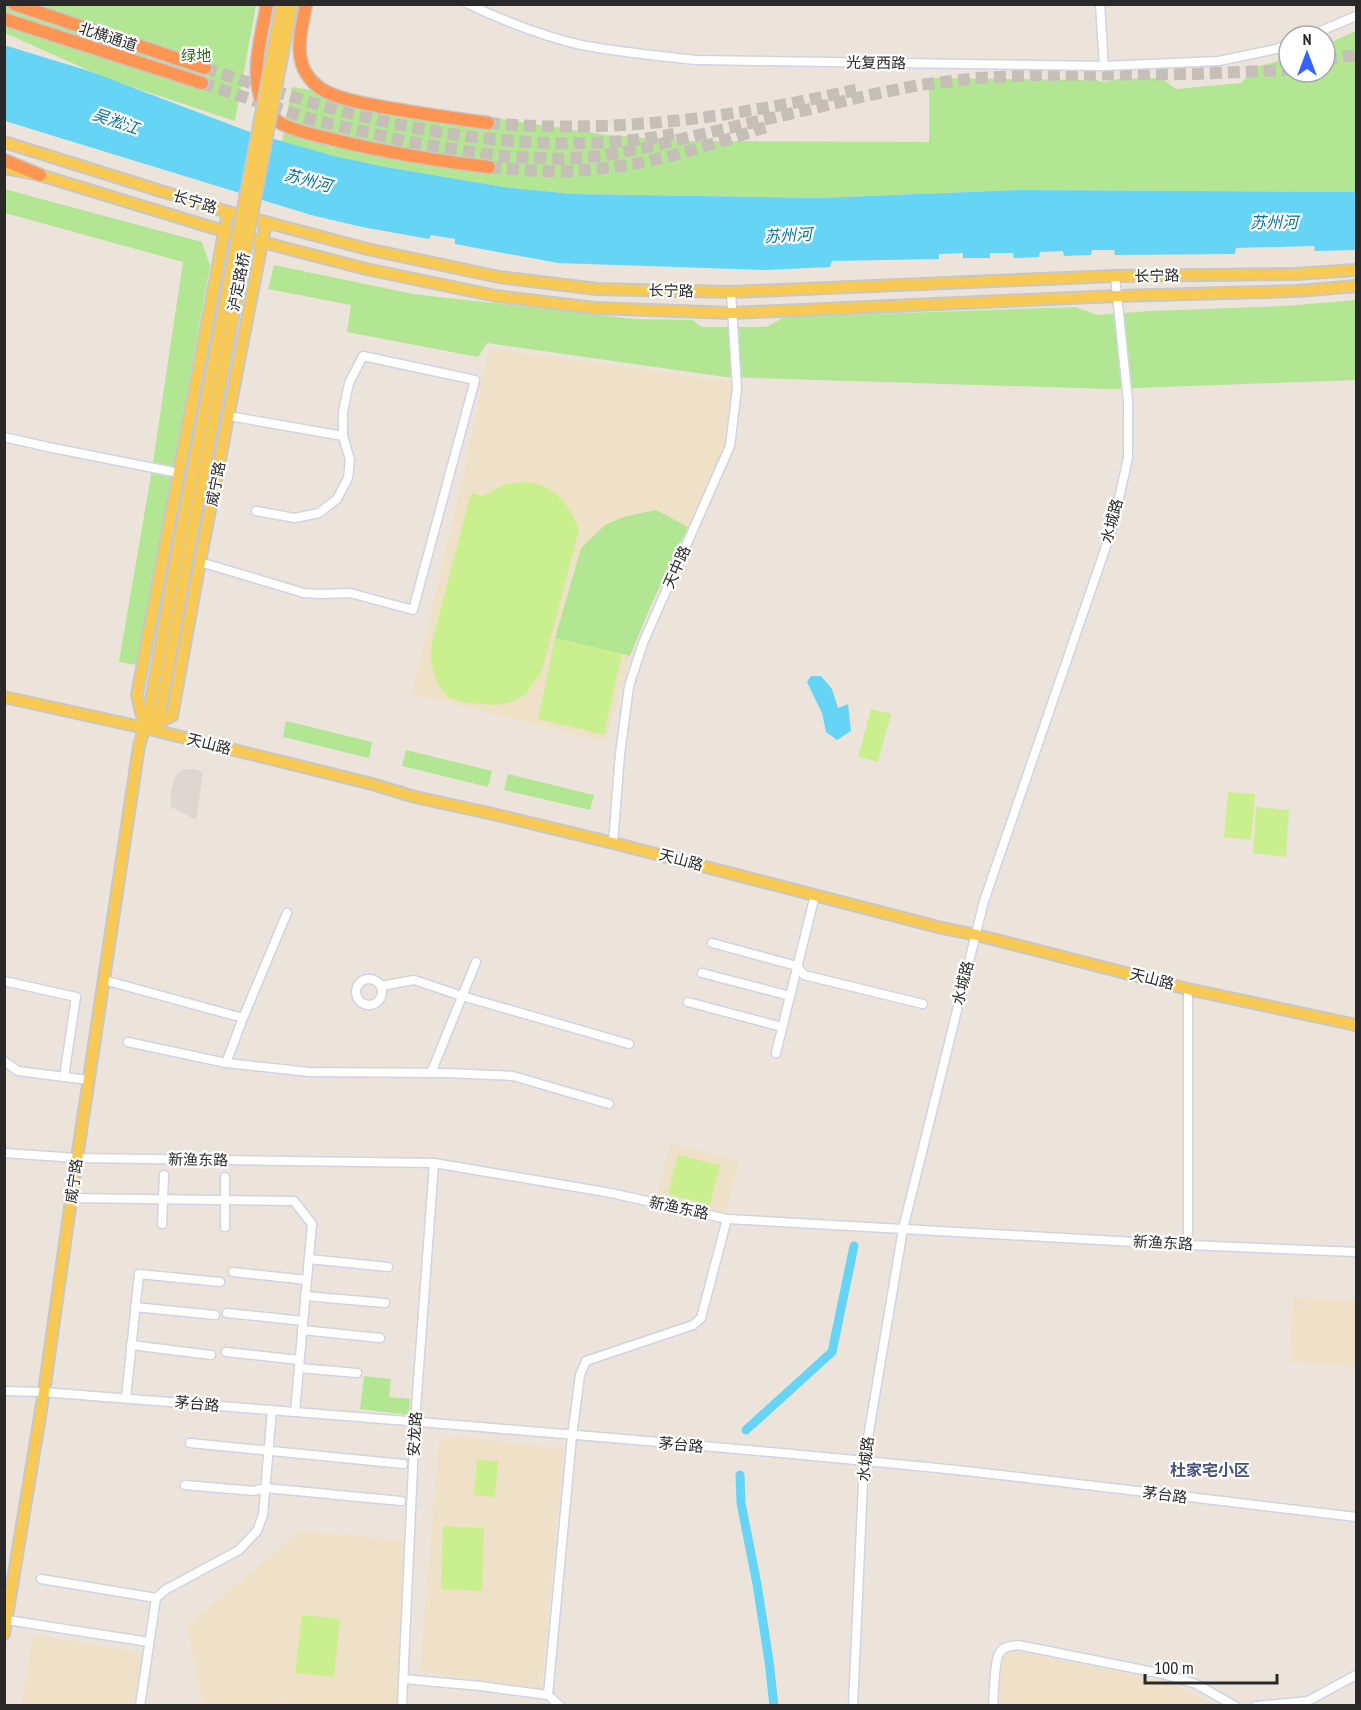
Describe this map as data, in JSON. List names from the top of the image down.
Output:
{
  "streets": {
    "highway": ["北横通道"],
    "main road": [
      "长宁路",
      "泸定路桥",
      "威宁路",
      "天山路"
    ],
    "street": [
      "光复西路",
      "水城路",
      "天中路",
      "新渔东路",
      "茅台路",
      "安龙路"
    ]
  },
  "crossings": [
    ["长宁路", "威宁路"],
    ["长宁路", "水城路"],
    ["长宁路", "天中路"],
    ["泸定路桥", "威宁路"],
    ["威宁路", "天山路"],
    ["威宁路", "新渔东路"],
    ["威宁路", "茅台路"],
    ["水城路", "天山路"],
    ["水城路", "新渔东路"],
    ["水城路", "茅台路"],
    ["天中路", "天山路"],
    ["新渔东路", "安龙路"],
    ["茅台路", "安龙路"]
  ],
  "districts": ["杜家宅小区"],
  "water": ["吴淞江", "苏州河"],
  "parks": ["绿地"],
  "scale_bar": "100 m",
  "north": "top"
}
